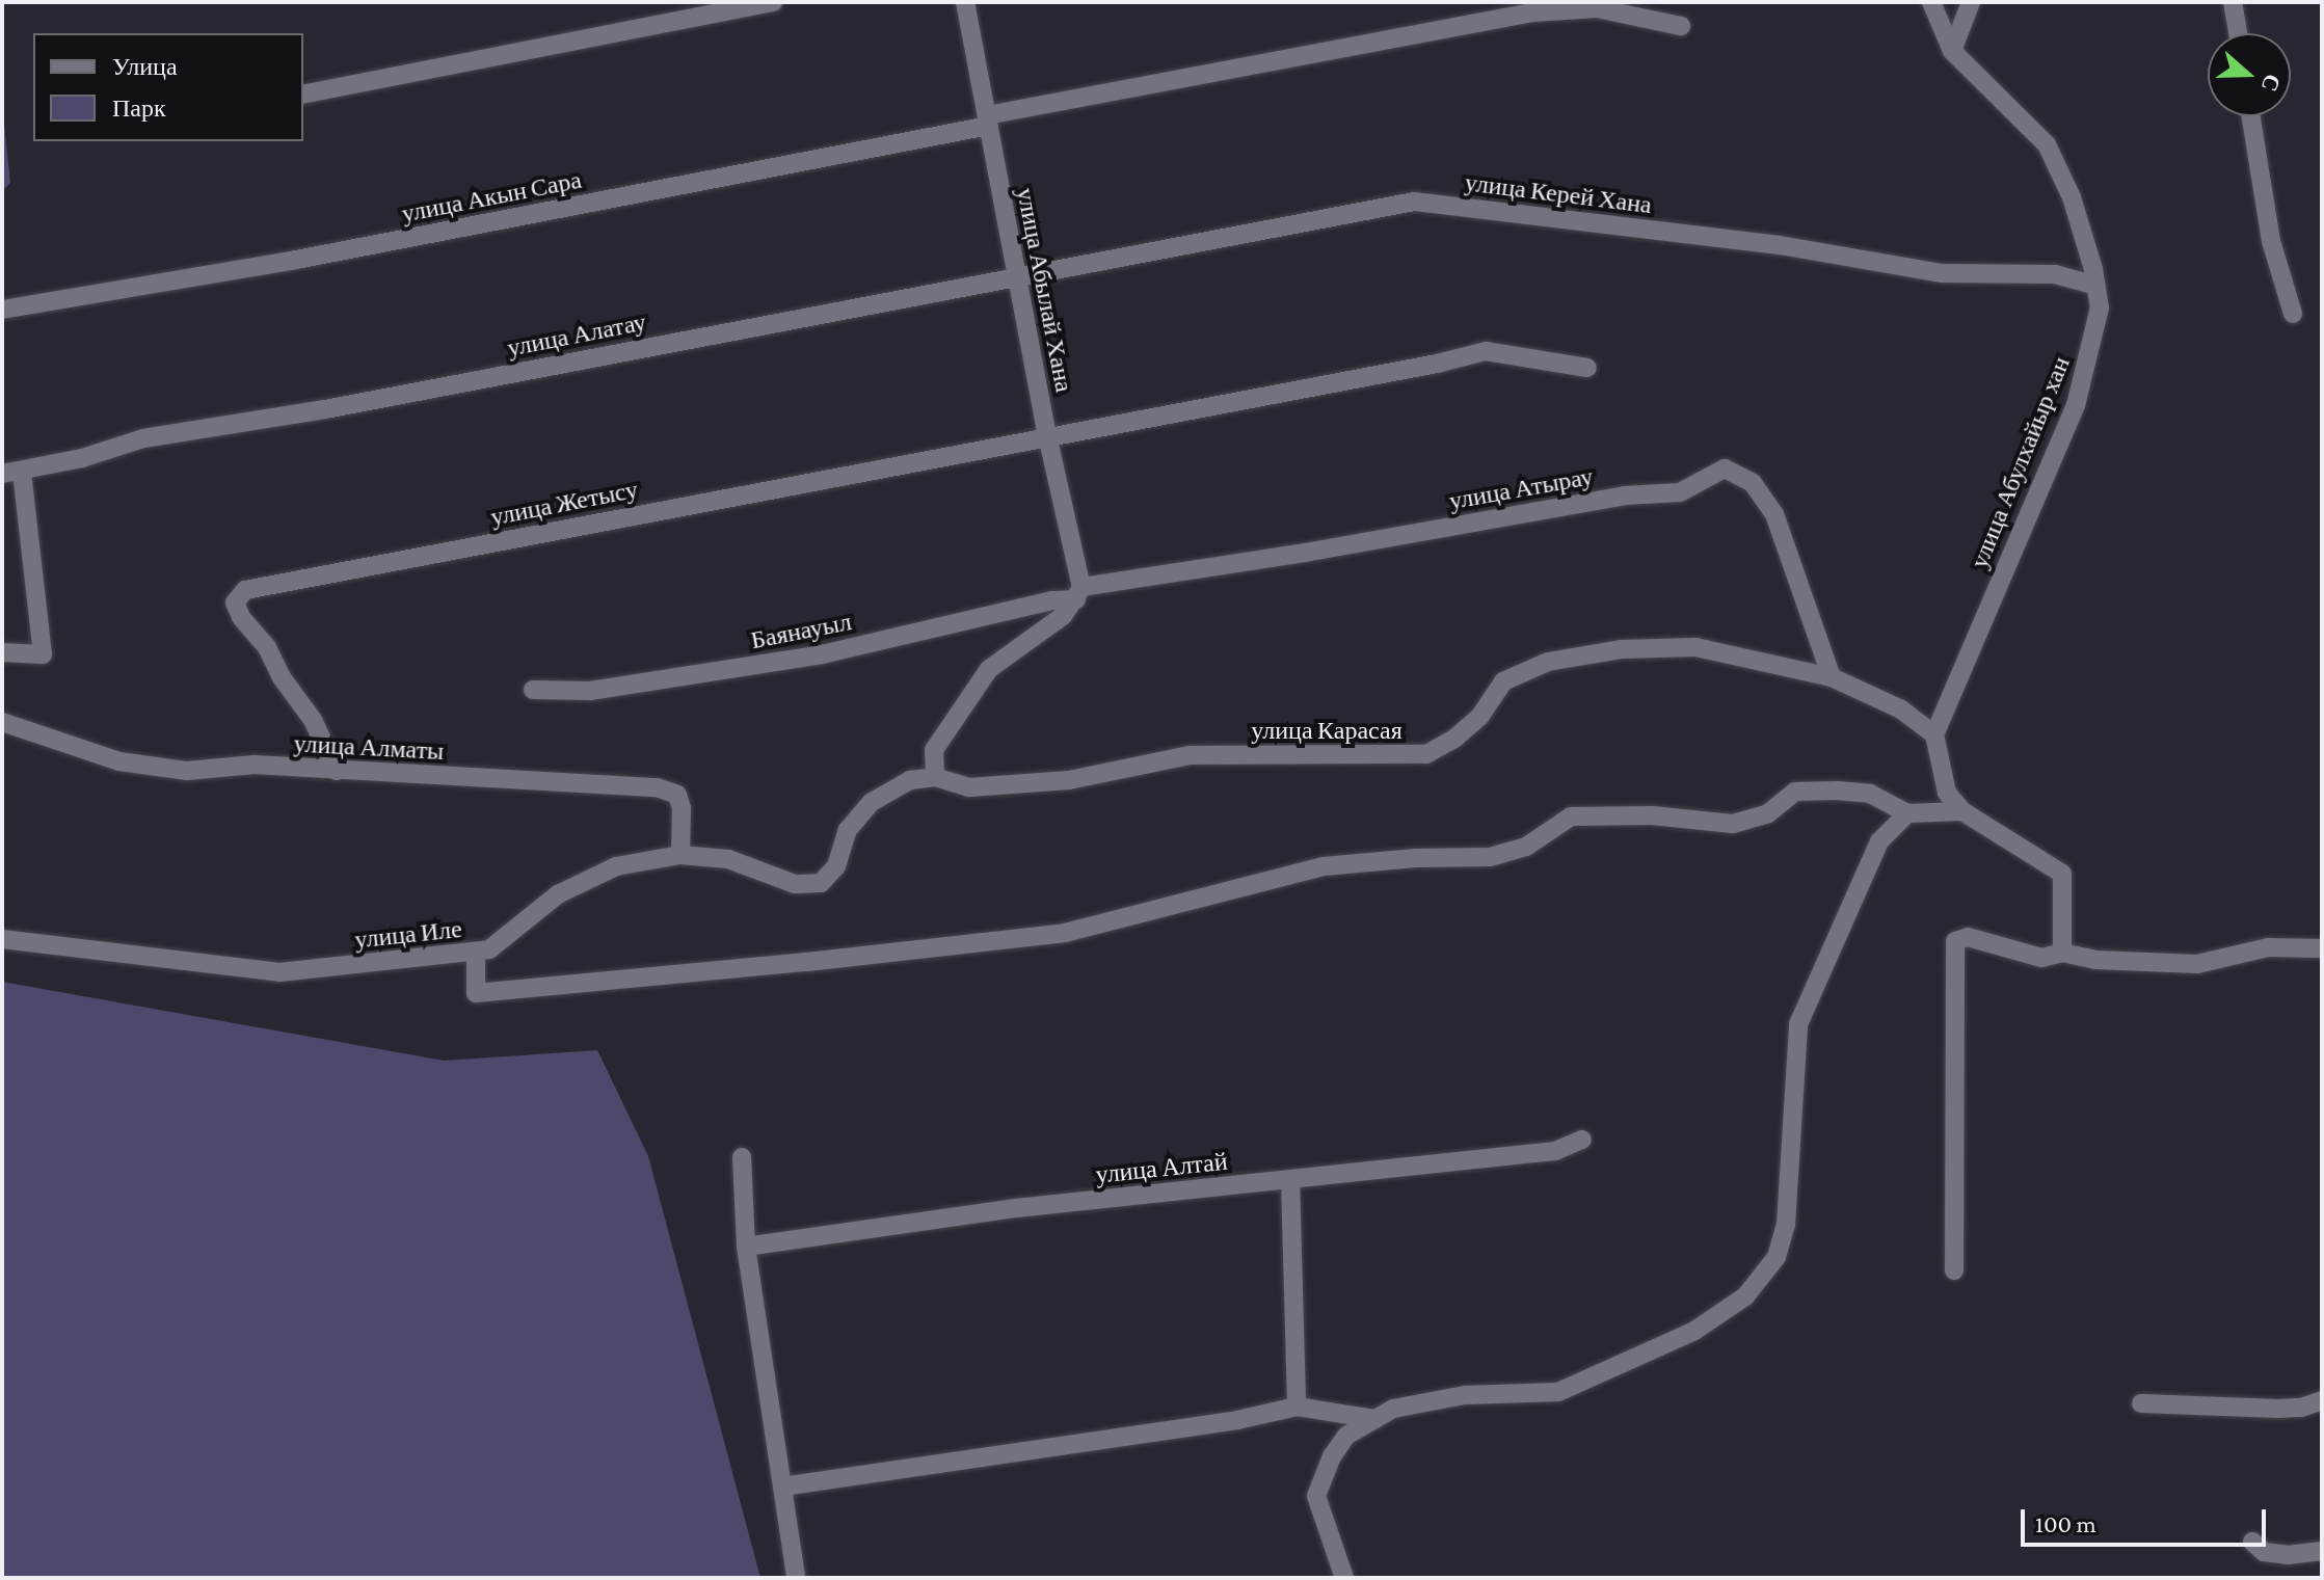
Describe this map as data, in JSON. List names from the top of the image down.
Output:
{
  "streets": {
    "street": [
      "улица Керей Хана",
      "улица Акын Сара",
      "улица Абылай Хана",
      "улица Алатау",
      "улица Абулхайыр хан",
      "улица Атырау",
      "улица Жетысу",
      "Баянауыл",
      "улица Карасая",
      "улица Алматы",
      "улица Иле",
      "улица Алтай"
    ]
  },
  "crossings": [
    ["улица Керей Хана", "улица Абылай Хана"],
    ["улица Керей Хана", "улица Алатау"],
    ["улица Керей Хана", "улица Абулхайыр хан"],
    ["улица Акын Сара", "улица Абылай Хана"],
    ["улица Абылай Хана", "улица Алатау"],
    ["улица Абылай Хана", "улица Атырау"],
    ["улица Абылай Хана", "улица Жетысу"],
    ["улица Абылай Хана", "Баянауыл"],
    ["улица Абулхайыр хан", "улица Карасая"],
    ["улица Атырау", "Баянауыл"],
    ["улица Атырау", "улица Карасая"],
    ["улица Жетысу", "улица Алматы"],
    ["улица Карасая", "улица Иле"],
    ["улица Алматы", "улица Иле"]
  ],
  "legend": ["Улица", "Парк"],
  "scale_bar": "100 m",
  "north": "right"
}
